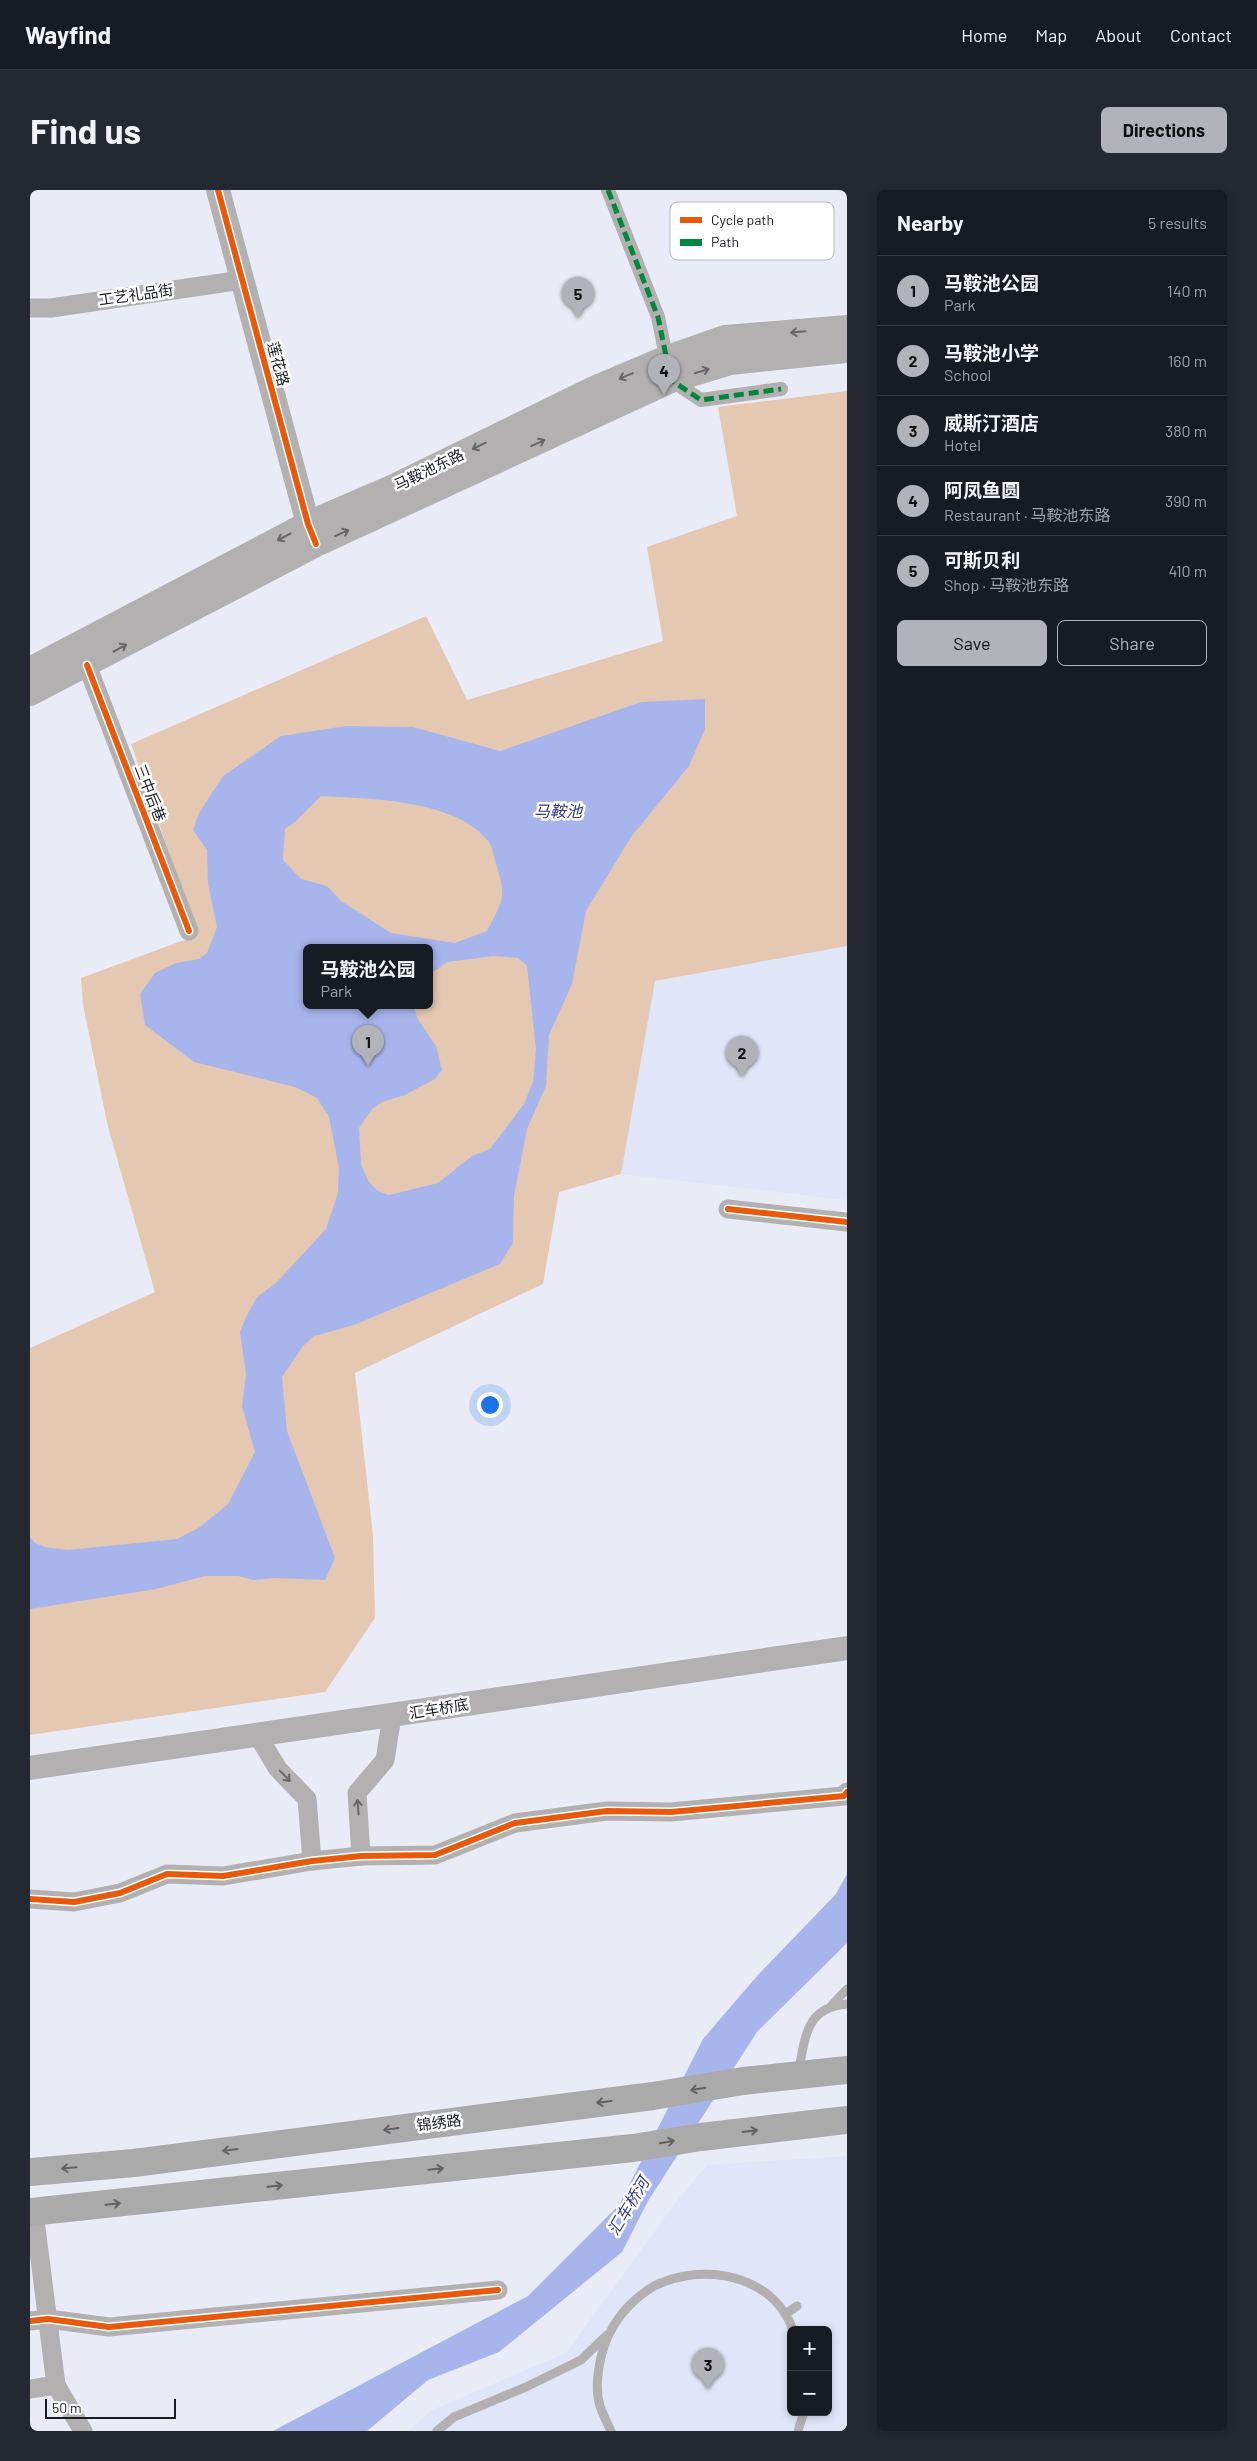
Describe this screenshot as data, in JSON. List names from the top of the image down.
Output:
{
  "streets": {
    "main road": ["马鞍池东路", "锦绣路"],
    "street": [
      "工艺礼品街",
      "莲花路",
      "三中后巷",
      "汇车桥底"
    ]
  },
  "crossings": [
    ["工艺礼品街", "莲花路"],
    ["莲花路", "马鞍池东路"],
    ["马鞍池东路", "三中后巷"]
  ],
  "water": ["马鞍池", "汇车桥河"],
  "legend": ["Cycle path", "Path"],
  "scale_bar": "50 m",
  "page": {
    "header": "Wayfind",
    "nav": [
      "Home",
      "Map",
      "About",
      "Contact"
    ],
    "buttons": [
      "Directions",
      ["Save", "Share"]
    ],
    "title": "Find us",
    "heading": ["Nearby", "5 results"],
    "list": [
      {
        "mark": "1",
        "name": "马鞍池公园",
        "note": "Park",
        "value": "140 m"
      },
      {
        "mark": "2",
        "name": "马鞍池小学",
        "note": "School",
        "value": "160 m"
      },
      {
        "mark": "3",
        "name": "威斯汀酒店",
        "note": "Hotel",
        "value": "380 m"
      },
      {
        "mark": "4",
        "name": "阿凤鱼圆",
        "note": "Restaurant · 马鞍池东路",
        "value": "390 m"
      },
      {
        "mark": "5",
        "name": "可斯贝利",
        "note": "Shop · 马鞍池东路",
        "value": "410 m"
      }
    ],
    "pins": [
      "5",
      "4",
      "1",
      "2",
      "3"
    ],
    "popup": ["马鞍池公园", "Park"],
    "map_buttons": ["+", "−"],
    "scale": "50 m"
  }
}
